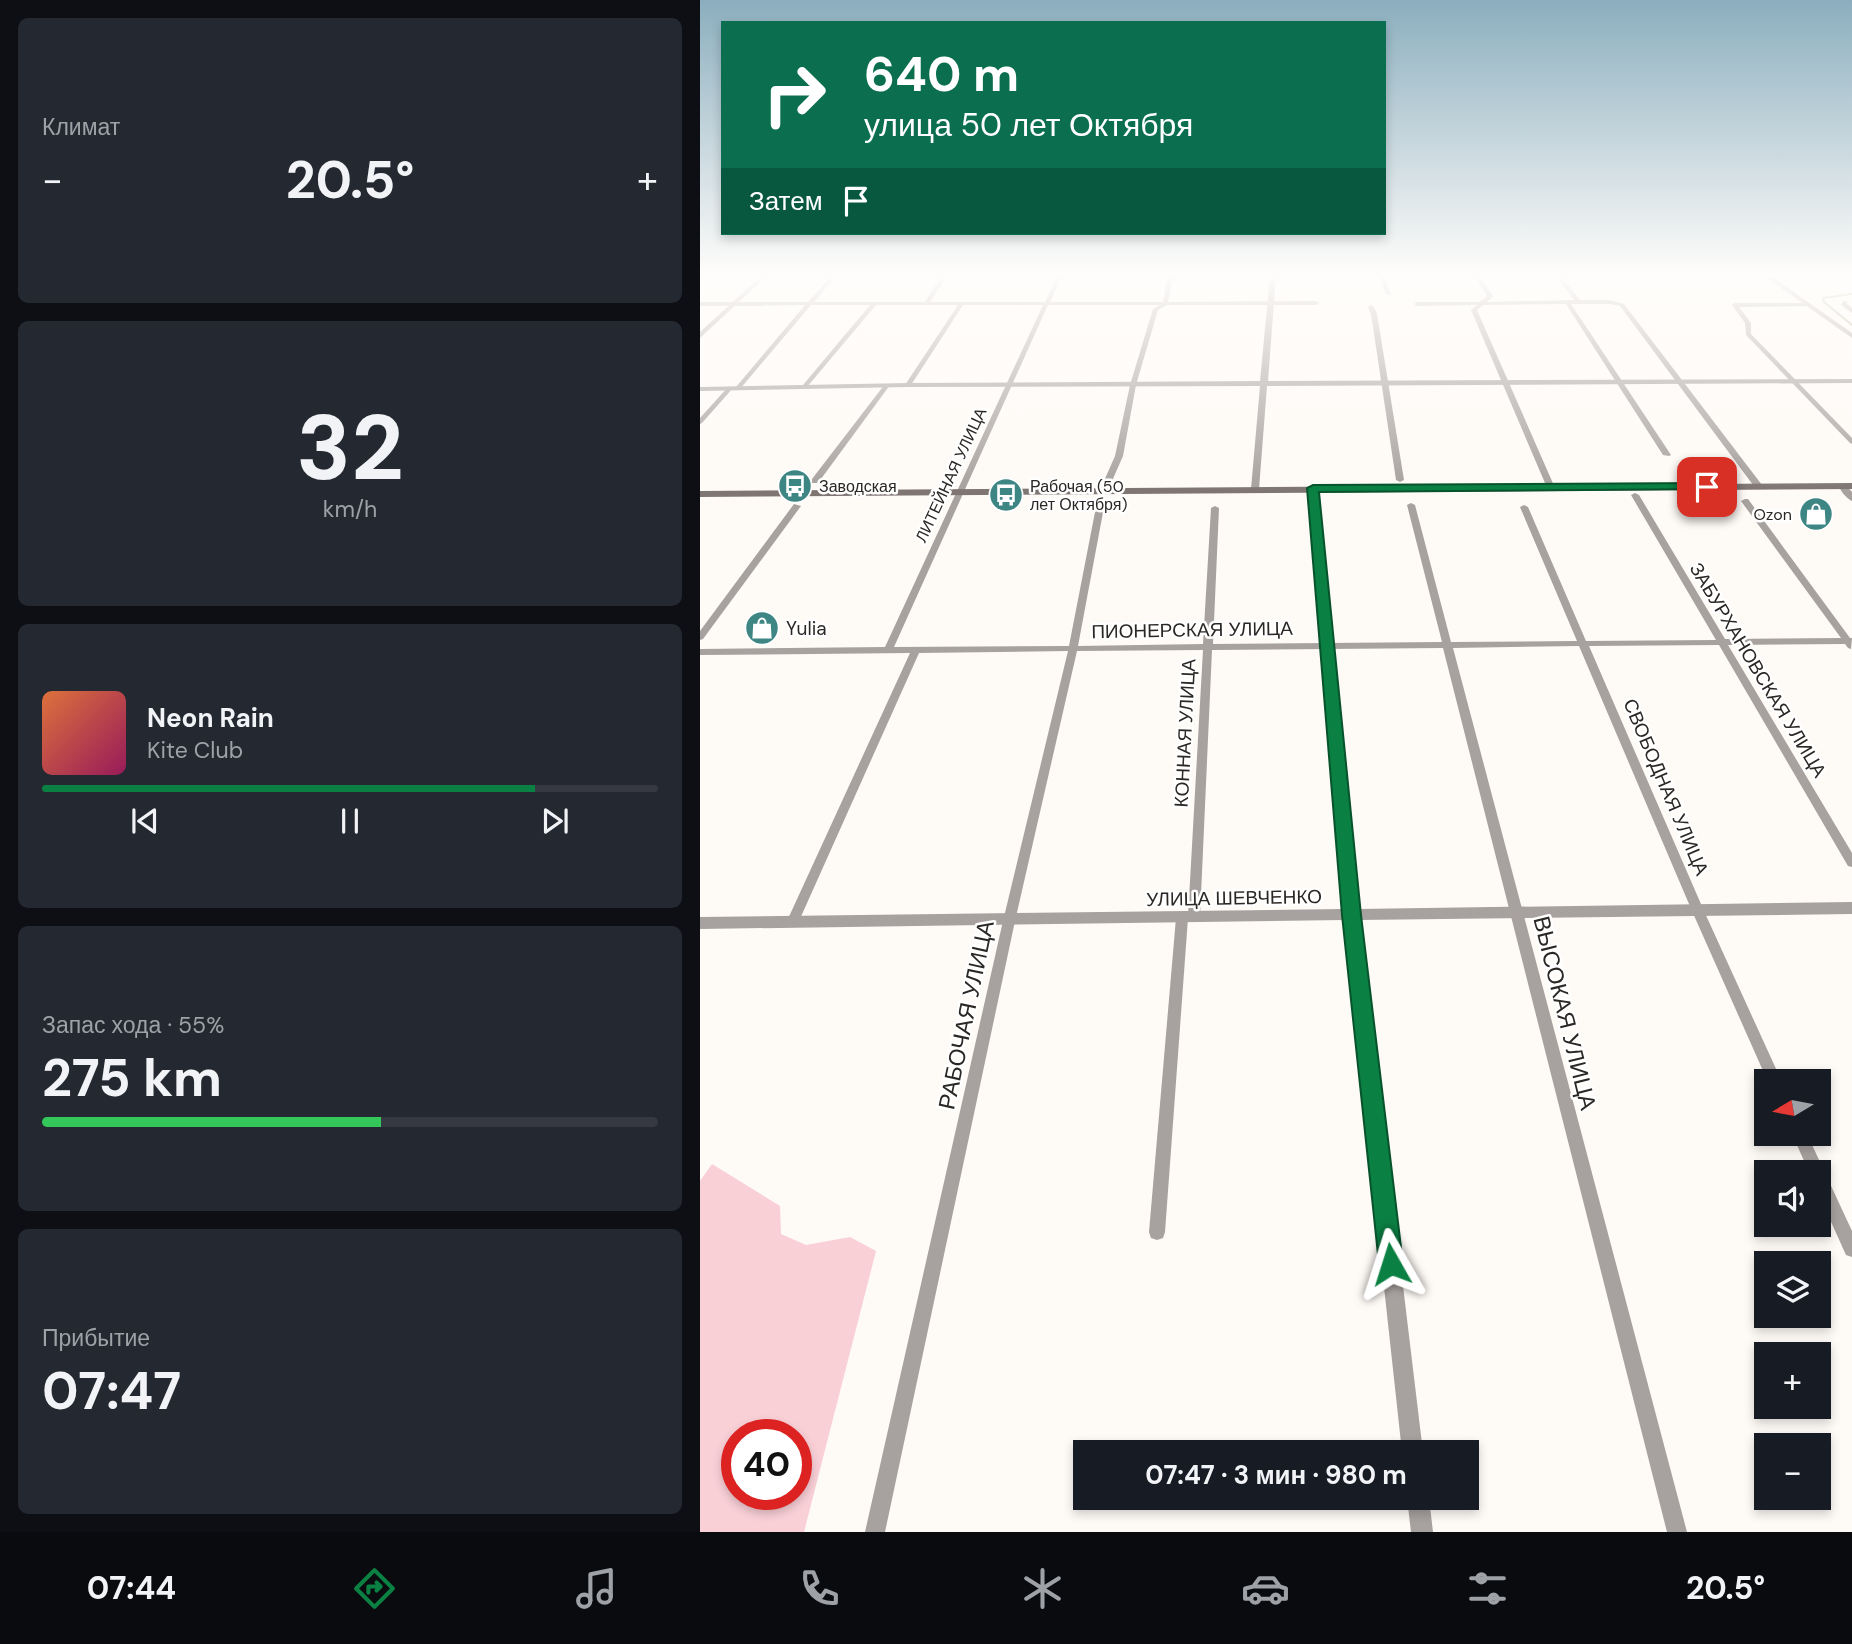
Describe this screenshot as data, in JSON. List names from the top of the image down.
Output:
{
  "streets": {
    "street": [
      "ЛИТЕЙНАЯ УЛИЦА",
      "ПИОНЕРСКАЯ УЛИЦА",
      "ЗАБУРХАНОВСКАЯ УЛИЦА",
      "КОННАЯ УЛИЦА",
      "СВОБОДНАЯ УЛИЦА",
      "УЛИЦА ШЕВЧЕНКО",
      "ВЫСОКАЯ УЛИЦА",
      "РАБОЧАЯ УЛИЦА"
    ]
  },
  "crossings": [
    ["ЛИТЕЙНАЯ УЛИЦА", "ПИОНЕРСКАЯ УЛИЦА"],
    ["ПИОНЕРСКАЯ УЛИЦА", "ЗАБУРХАНОВСКАЯ УЛИЦА"],
    ["ПИОНЕРСКАЯ УЛИЦА", "КОННАЯ УЛИЦА"],
    ["ПИОНЕРСКАЯ УЛИЦА", "СВОБОДНАЯ УЛИЦА"],
    ["ПИОНЕРСКАЯ УЛИЦА", "ВЫСОКАЯ УЛИЦА"],
    ["ПИОНЕРСКАЯ УЛИЦА", "РАБОЧАЯ УЛИЦА"],
    ["КОННАЯ УЛИЦА", "УЛИЦА ШЕВЧЕНКО"],
    ["СВОБОДНАЯ УЛИЦА", "УЛИЦА ШЕВЧЕНКО"],
    ["УЛИЦА ШЕВЧЕНКО", "ВЫСОКАЯ УЛИЦА"],
    ["УЛИЦА ШЕВЧЕНКО", "РАБОЧАЯ УЛИЦА"]
  ],
  "places": {
    "bus stop": ["Заводская", "Рабочая (50 лет Октября)"],
    "shop": ["Ozon", "Yulia"]
  },
  "north": "left",
  "page": {
    "tile": [
      "Климат",
      ["32", "km/h"],
      ["Запас хода · 55%", "275 km"],
      ["Прибытие", "07:47"]
    ],
    "turn": ["640 m", "улица 50 лет Октября"],
    "heat": ["−", "20.5°", "+"],
    "then": "Затем",
    "song": ["Neon Rain", "Kite Club"],
    "map_buttons": ["+", "−"],
    "limit": "40",
    "trip": "07:47 · 3 мин · 980 m",
    "tabs": ["07:44", "20.5°"]
  }
}
